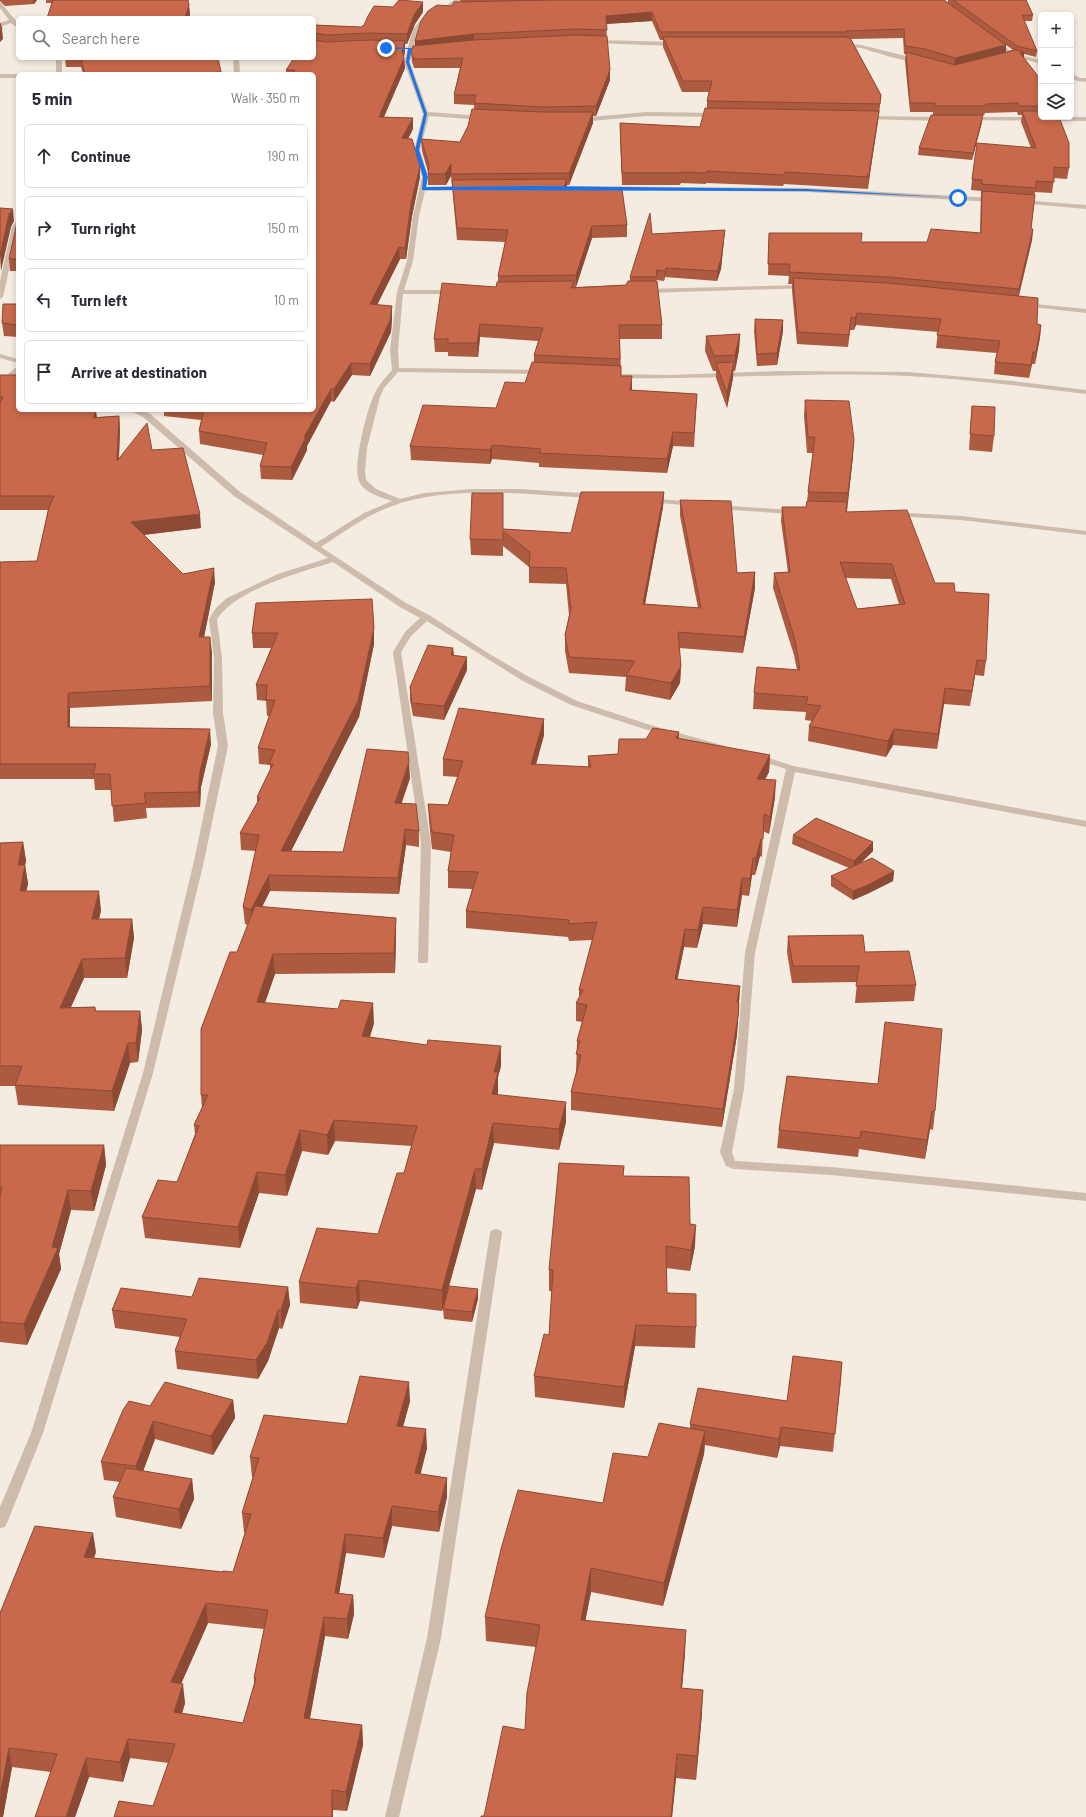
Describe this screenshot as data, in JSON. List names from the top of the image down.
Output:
{
  "page": {
    "map_buttons": ["+", "−"],
    "search": "Search here",
    "heading": ["5 min", "Walk · 350 m"],
    "list": [
      ["Continue", "190 m"],
      ["Turn right", "150 m"],
      ["Turn left", "10 m"],
      "Arrive at destination"
    ]
  }
}
